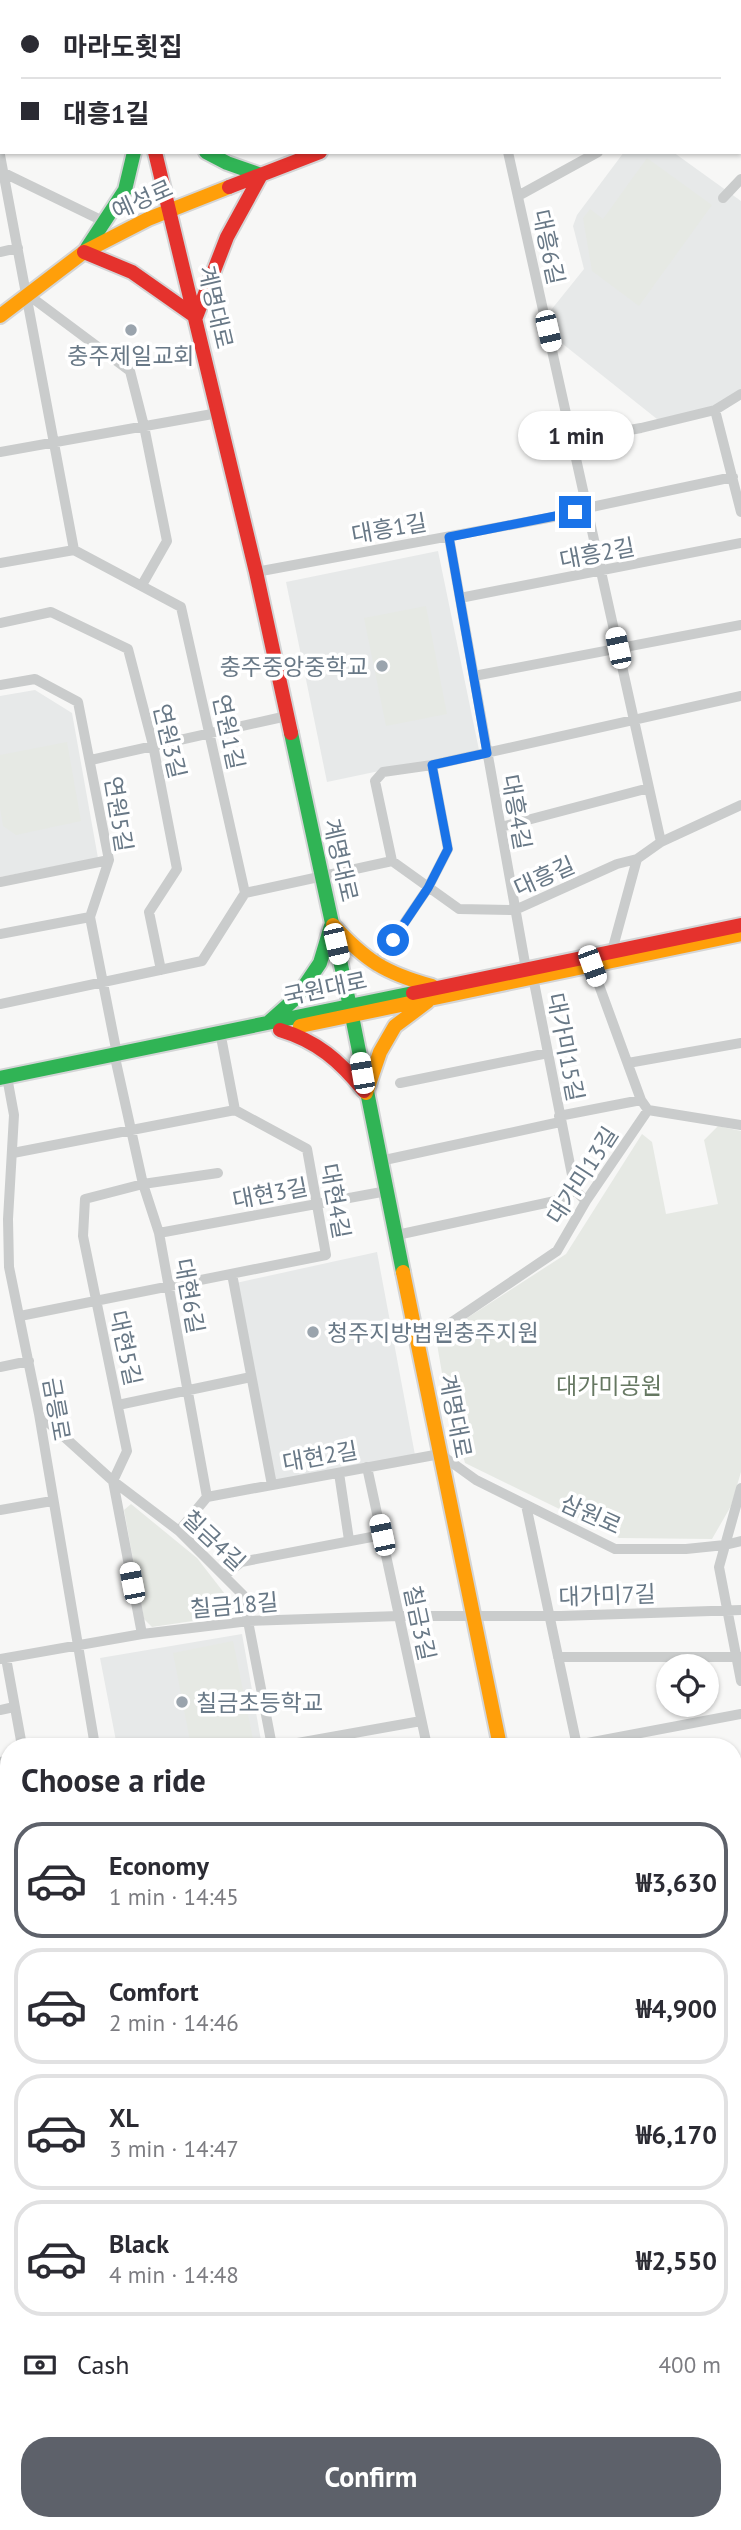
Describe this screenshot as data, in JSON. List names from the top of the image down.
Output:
{
  "streets": {
    "street": [
      "예성로",
      "대흥6길",
      "계명대로",
      "대흥1길",
      "대흥2길",
      "연원1길",
      "연원3길",
      "대흥4길",
      "연원5길",
      "대흥길",
      "국원대로",
      "대가미15길",
      "대가미13길",
      "대현3길",
      "대현4길",
      "대현6길",
      "대현5길",
      "금릉로",
      "대현2길",
      "삼원로",
      "칠금4길",
      "대가미7길",
      "칠금18길",
      "칠금3길"
    ]
  },
  "crossings": [
    ["예성로", "계명대로"],
    ["대흥6길", "대흥1길"],
    ["대흥6길", "대흥2길"],
    ["대흥6길", "대흥길"],
    ["계명대로", "대흥1길"],
    ["계명대로", "국원대로"],
    ["계명대로", "대가미13길"],
    ["계명대로", "대현3길"],
    ["계명대로", "대현2길"],
    ["계명대로", "삼원로"],
    ["계명대로", "대가미7길"],
    ["계명대로", "칠금18길"],
    ["대흥1길", "대흥4길"],
    ["대흥2길", "대흥4길"],
    ["대흥4길", "대흥길"],
    ["대흥4길", "국원대로"],
    ["대흥4길", "대가미15길"],
    ["연원5길", "국원대로"],
    ["연원5길", "대현6길"],
    ["국원대로", "대가미15길"],
    ["국원대로", "대현6길"],
    ["국원대로", "금릉로"],
    ["대현3길", "대현4길"],
    ["대현3길", "대현6길"],
    ["대현4길", "대현6길"],
    ["대현4길", "대현5길"],
    ["대현4길", "금릉로"],
    ["대현6길", "대현5길"],
    ["대현6길", "대현2길"],
    ["대현5길", "칠금4길"],
    ["금릉로", "칠금4길"],
    ["금릉로", "칠금18길"],
    ["대현2길", "삼원로"],
    ["대현2길", "칠금3길"],
    ["칠금4길", "칠금18길"],
    ["대가미7길", "칠금18길"],
    ["칠금18길", "칠금3길"]
  ],
  "parks": ["대가미공원"],
  "places": [
    "충주제일교회",
    "충주중앙중학교",
    "청주지방법원충주지원",
    "칠금초등학교"
  ],
  "page": {
    "banner": ["마라도횟집", "대흥1길"],
    "bubble": "1 min",
    "heading": "Choose a ride",
    "list": [
      {
        "name": "Economy",
        "note": "1 min · 14:45",
        "value": "₩3,630"
      },
      {
        "name": "Comfort",
        "note": "2 min · 14:46",
        "value": "₩4,900"
      },
      {
        "name": "XL",
        "note": "3 min · 14:47",
        "value": "₩6,170"
      },
      {
        "name": "Black",
        "note": "4 min · 14:48",
        "value": "₩2,550"
      }
    ],
    "pay": ["Cash", "400 m"],
    "buttons": "Confirm"
  }
}
